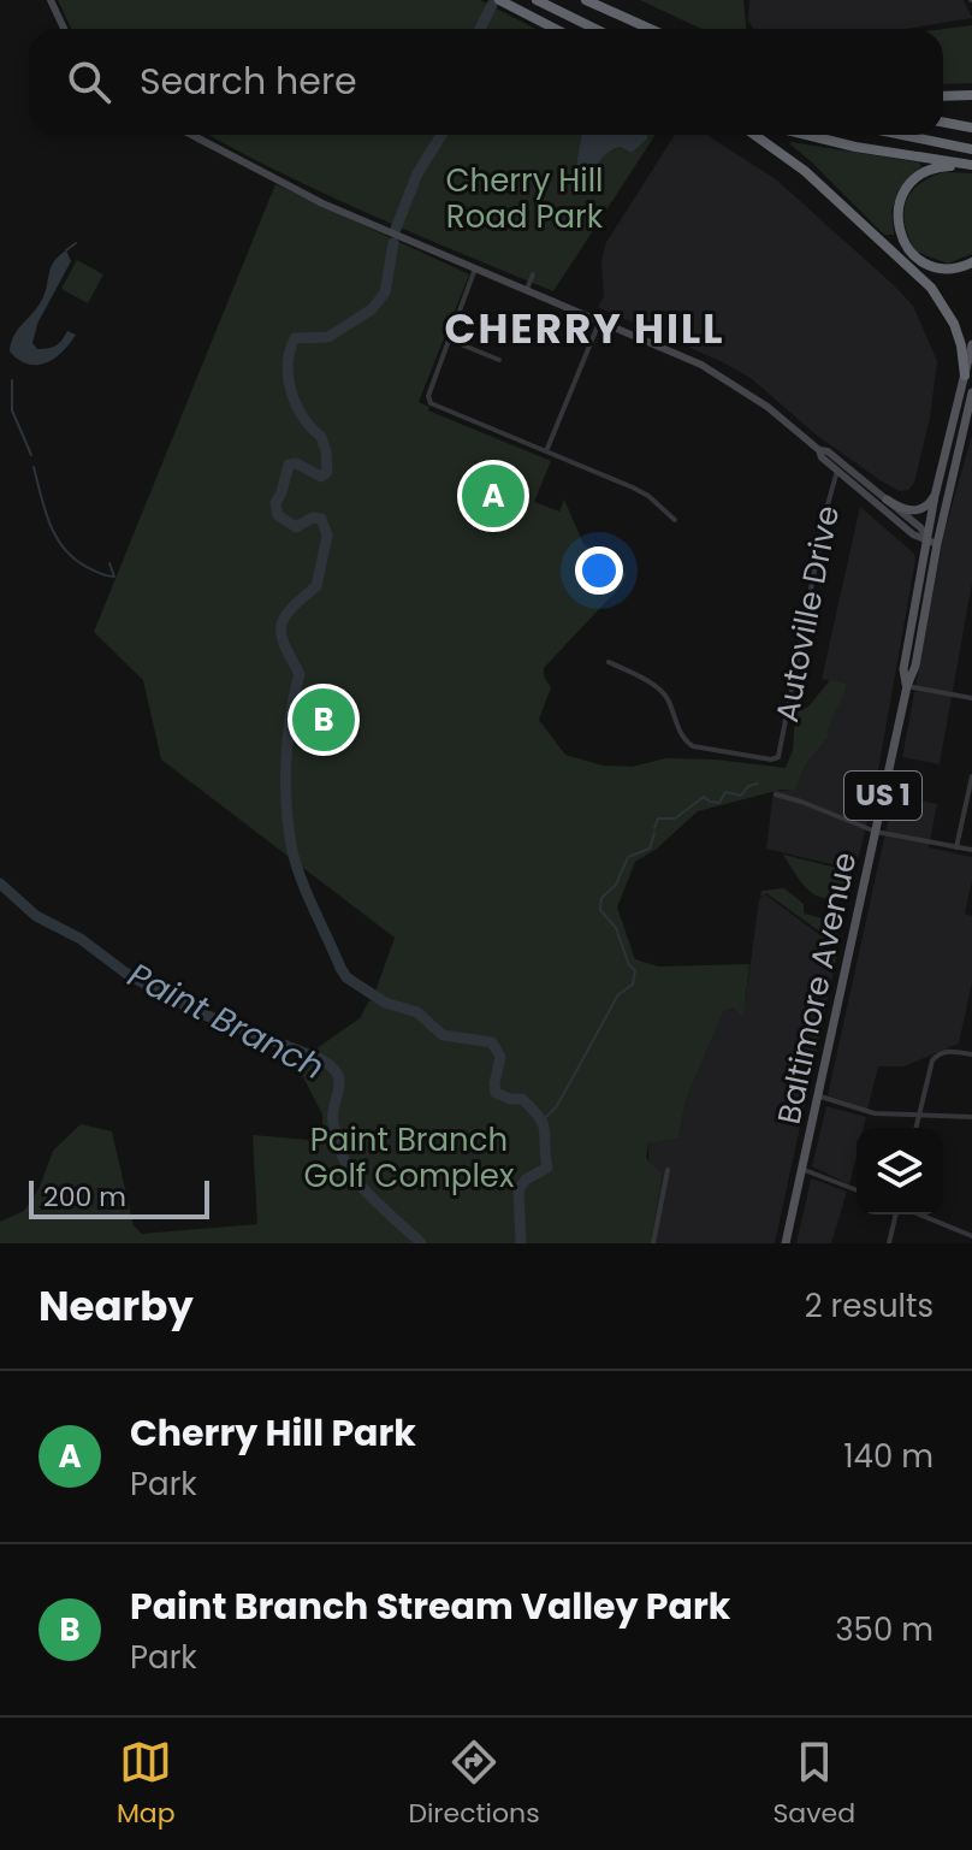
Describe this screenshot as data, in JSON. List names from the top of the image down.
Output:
{
  "streets": {
    "main road": ["US 1", "Baltimore Avenue"],
    "street": ["Autoville Drive"]
  },
  "districts": ["CHERRY HILL"],
  "water": ["Paint Branch"],
  "parks": ["Cherry Hill Road Park", "Paint Branch Golf Complex"],
  "scale_bar": "200 m",
  "page": {
    "search": "Search here",
    "pins": ["A", "B"],
    "scale": "200 m",
    "heading": ["Nearby", "2 results"],
    "list": [
      {
        "mark": "A",
        "name": "Cherry Hill Park",
        "note": "Park",
        "value": "140 m"
      },
      {
        "mark": "B",
        "name": "Paint Branch Stream Valley Park",
        "note": "Park",
        "value": "350 m"
      }
    ],
    "nav": ["Map", "Directions", "Saved"]
  }
}
